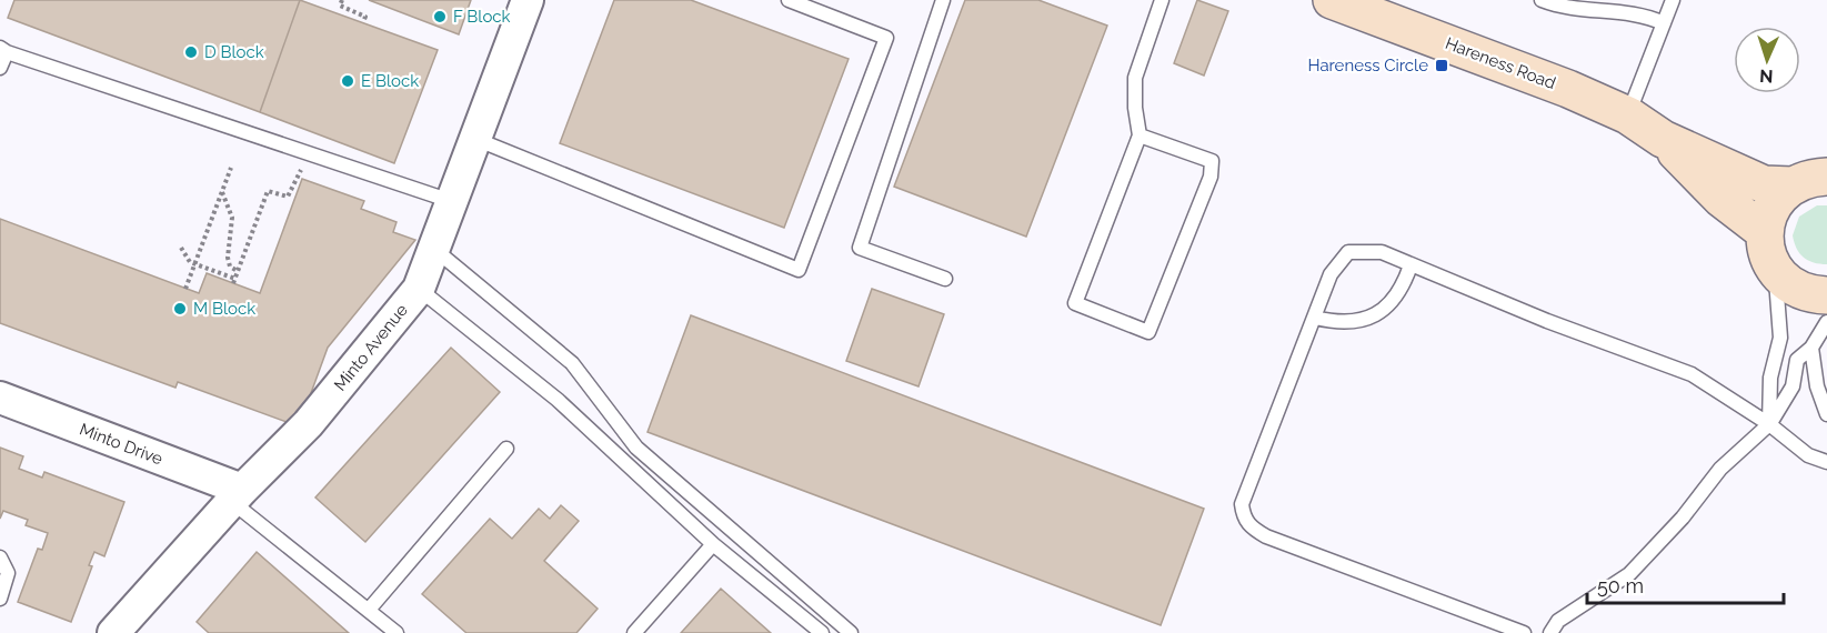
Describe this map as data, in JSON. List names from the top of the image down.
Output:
{
  "streets": {
    "main road": ["Hareness Road"],
    "street": ["Minto Avenue", "Minto Drive"]
  },
  "crossings": [
    ["Minto Avenue", "Minto Drive"]
  ],
  "places": {
    "other": [
      "F Block",
      "D Block",
      "E Block",
      "M Block"
    ],
    "transit": ["Hareness Circle"]
  },
  "scale_bar": "50 m",
  "north": "bottom"
}
